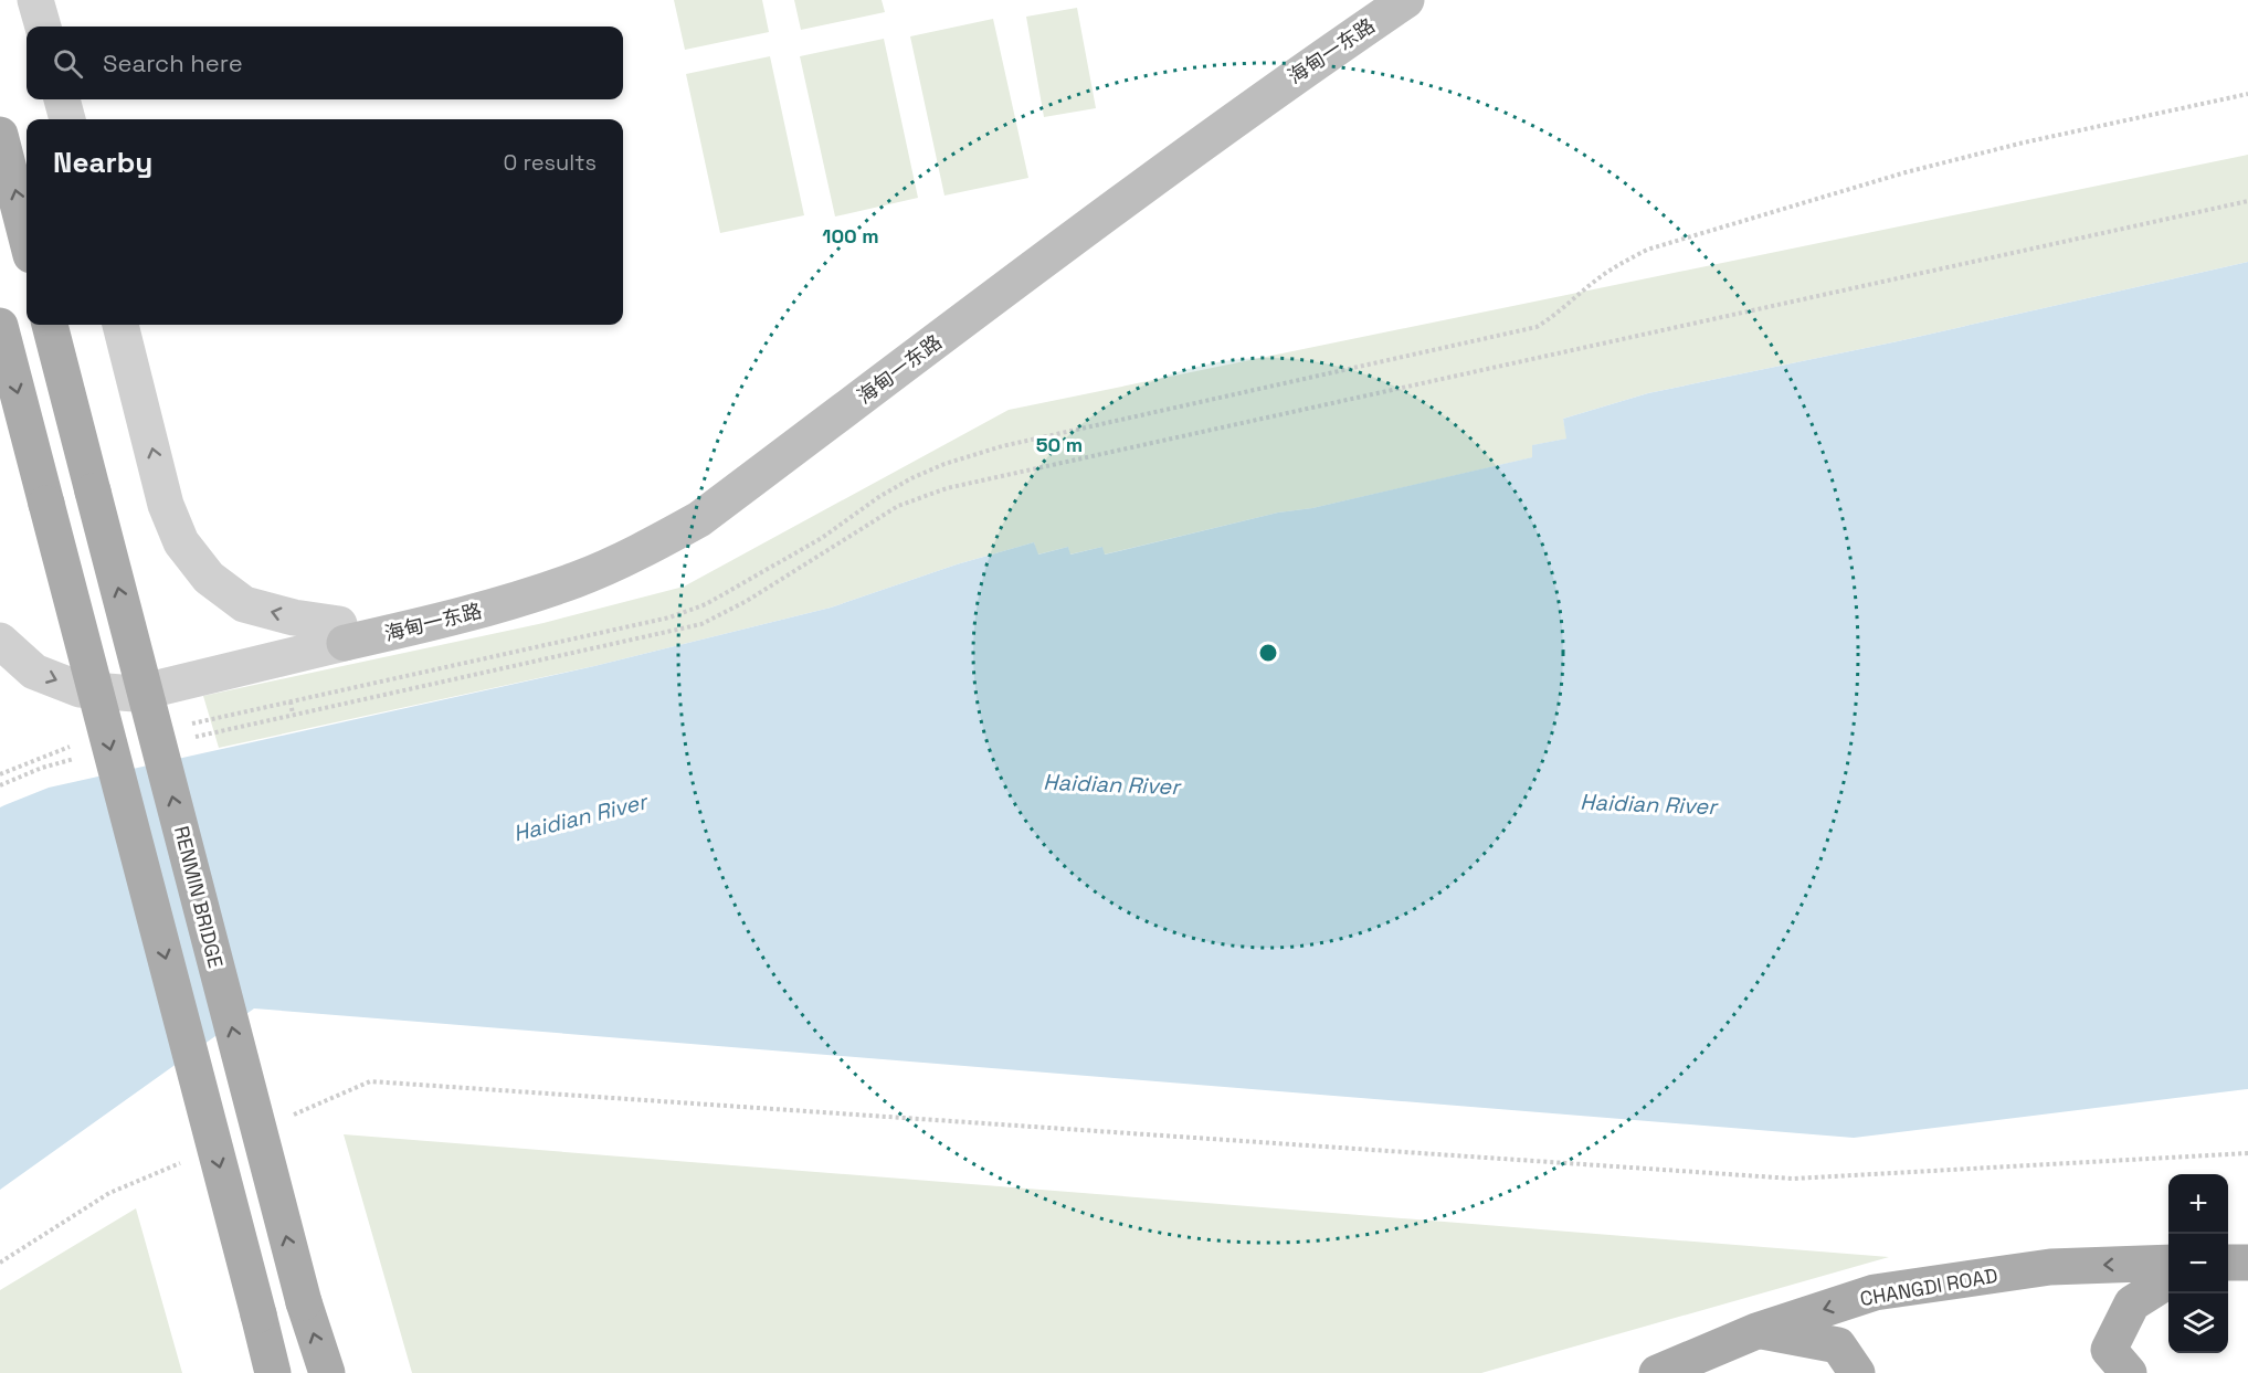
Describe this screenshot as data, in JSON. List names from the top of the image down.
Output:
{
  "streets": {
    "main road": ["海甸一东路", "RENMIN BRIDGE", "CHANGDI ROAD"]
  },
  "one_way": ["CHANGDI ROAD"],
  "water": ["Haidian River"],
  "page": {
    "search": "Search here",
    "heading": ["Nearby", "0 results"],
    "map_buttons": ["+", "−"]
  },
  "rings": ["100 m", "50 m"]
}
